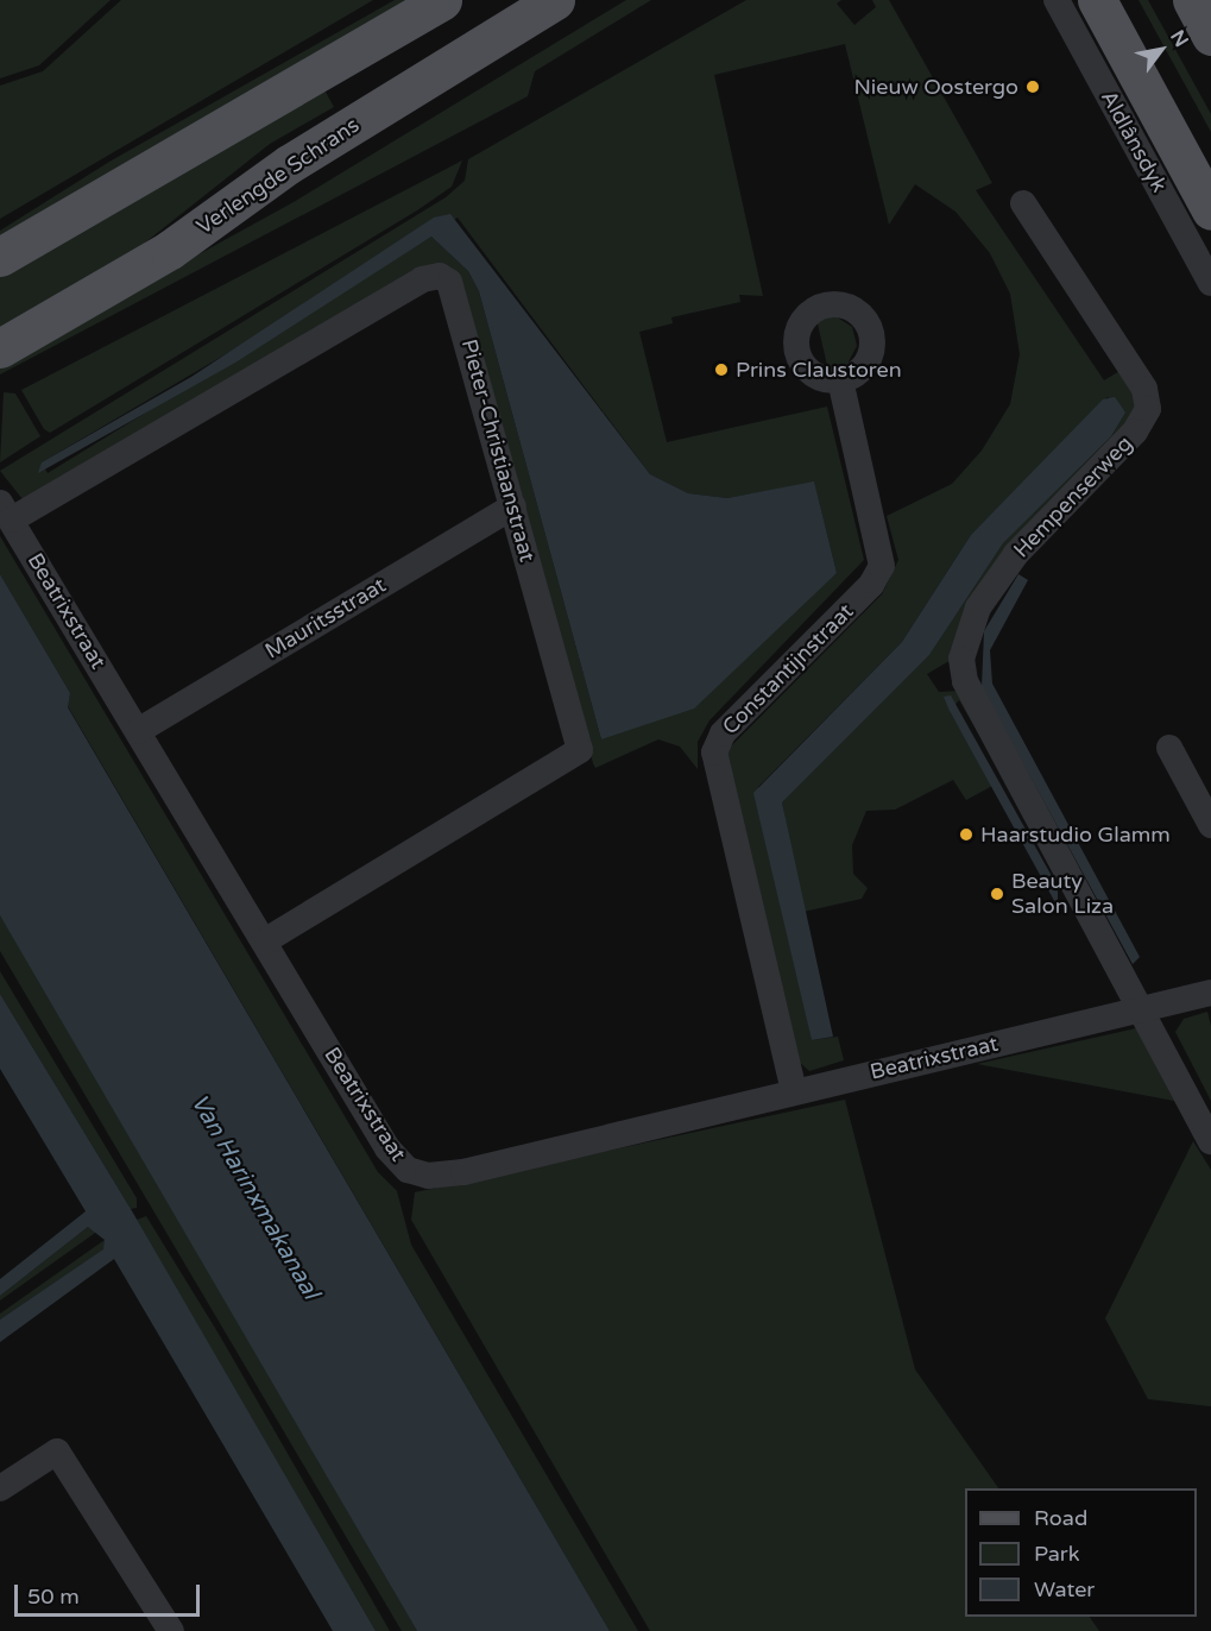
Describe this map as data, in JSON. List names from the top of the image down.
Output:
{
  "streets": {
    "main road": ["Aldlânsdyk", "Verlengde Schrans"],
    "street": [
      "Pieter-Christiaanstraat",
      "Hempenserweg",
      "Beatrixstraat",
      "Mauritsstraat",
      "Constantijnstraat"
    ]
  },
  "crossings": [
    ["Pieter-Christiaanstraat", "Beatrixstraat"],
    ["Pieter-Christiaanstraat", "Mauritsstraat"],
    ["Hempenserweg", "Beatrixstraat"],
    ["Beatrixstraat", "Mauritsstraat"],
    ["Beatrixstraat", "Constantijnstraat"]
  ],
  "water": ["Van Harinxmakanaal"],
  "places": [
    "Nieuw Oostergo",
    "Prins Claustoren",
    "Haarstudio Glamm",
    "Beauty Salon Liza"
  ],
  "legend": ["Road", "Park", "Water"],
  "scale_bar": "50 m",
  "north": "top right"
}
